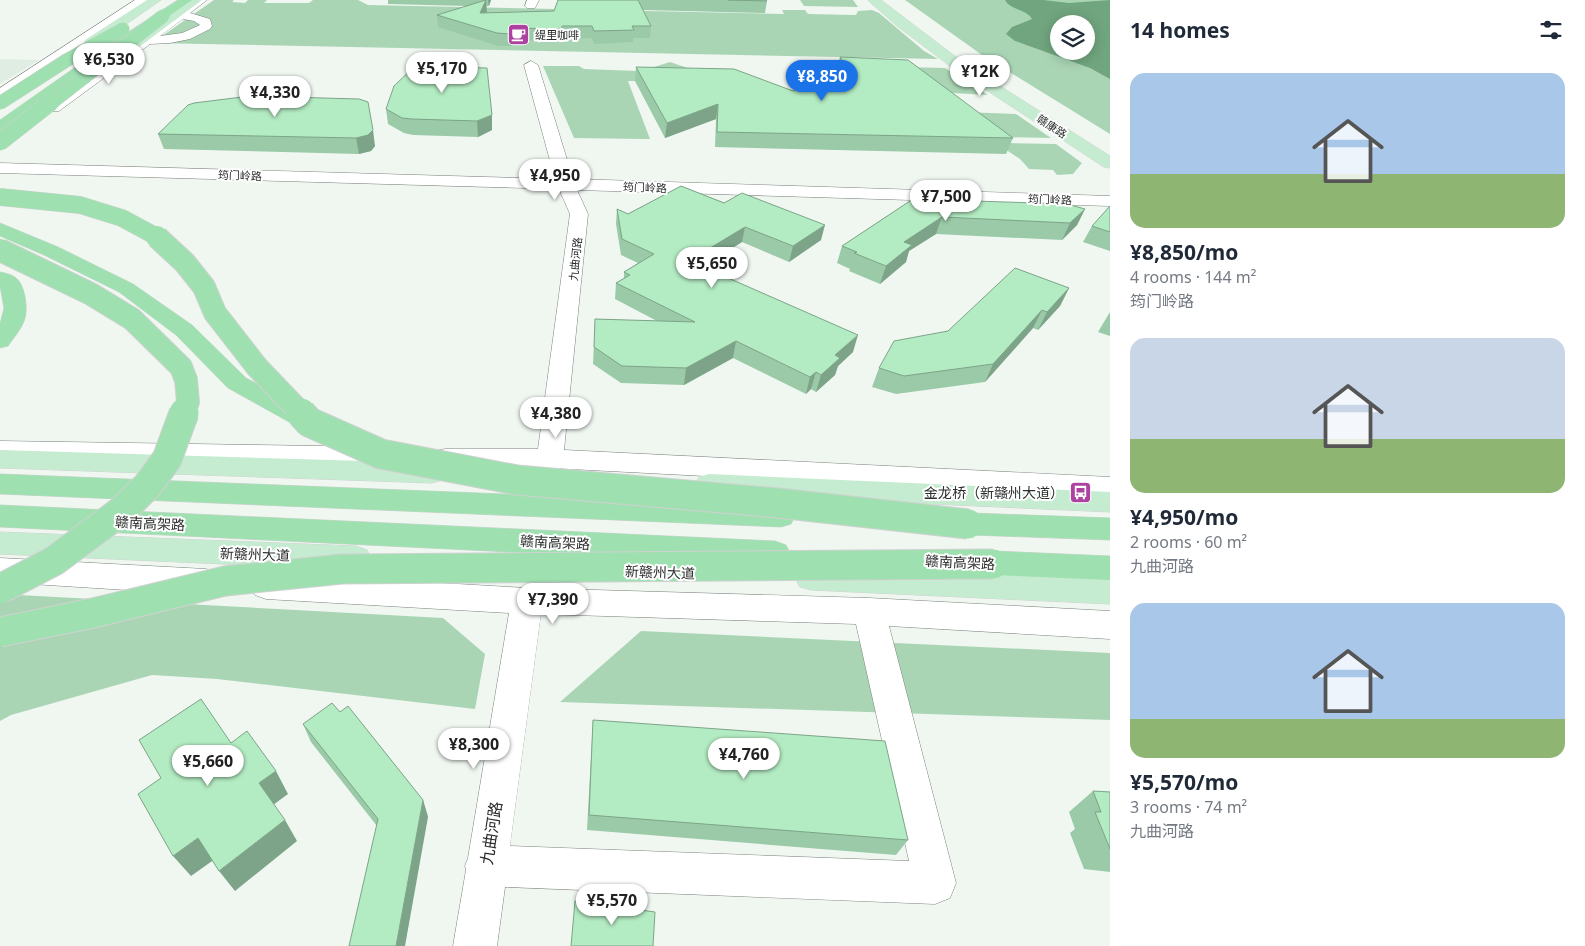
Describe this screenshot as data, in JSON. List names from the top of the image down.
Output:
{
  "streets": {
    "highway": ["赣南高架路"],
    "main road": ["赣康路", "新赣州大道"],
    "street": ["筠门岭路", "九曲河路"]
  },
  "crossings": [
    ["筠门岭路", "九曲河路"]
  ],
  "places": {
    "cafe": ["缇里咖啡"],
    "bus stop": ["金龙桥（新赣州大道）"]
  },
  "page": {
    "heading": "14 homes",
    "price": [
      "¥6,530",
      "¥5,170",
      "¥12K",
      "¥8,850",
      "¥4,330",
      "¥4,950",
      "¥7,500",
      "¥5,650",
      "¥4,380",
      "¥7,390",
      "¥8,300",
      "¥4,760",
      "¥5,660",
      "¥5,570"
    ],
    "list": [
      {
        "name": "¥8,850/mo",
        "note": "4 rooms · 144 m² · 筠门岭路"
      },
      {
        "name": "¥4,950/mo",
        "note": "2 rooms · 60 m² · 九曲河路"
      },
      {
        "name": "¥5,570/mo",
        "note": "3 rooms · 74 m² · 九曲河路"
      }
    ]
  }
}
